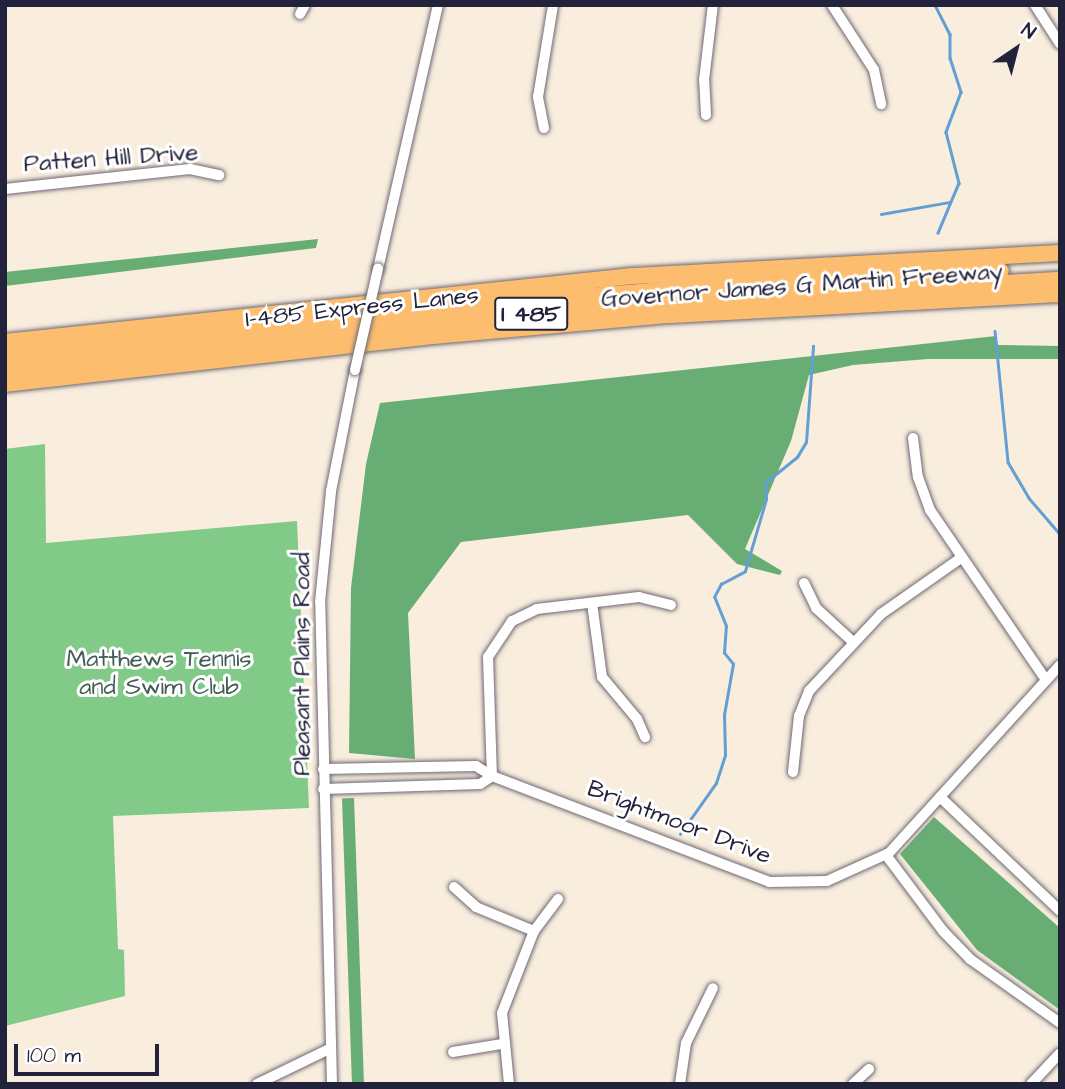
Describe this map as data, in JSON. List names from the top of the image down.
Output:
{
  "streets": {
    "highway": ["Governor James G Martin Freeway", "I-485 Express Lanes", "I 485"],
    "street": ["Patten Hill Drive", "Pleasant Plains Road", "Brightmoor Drive"]
  },
  "crossings": [
    ["Pleasant Plains Road", "Brightmoor Drive"]
  ],
  "parks": ["Matthews Tennis and Swim Club"],
  "scale_bar": "100 m",
  "north": "top right"
}
